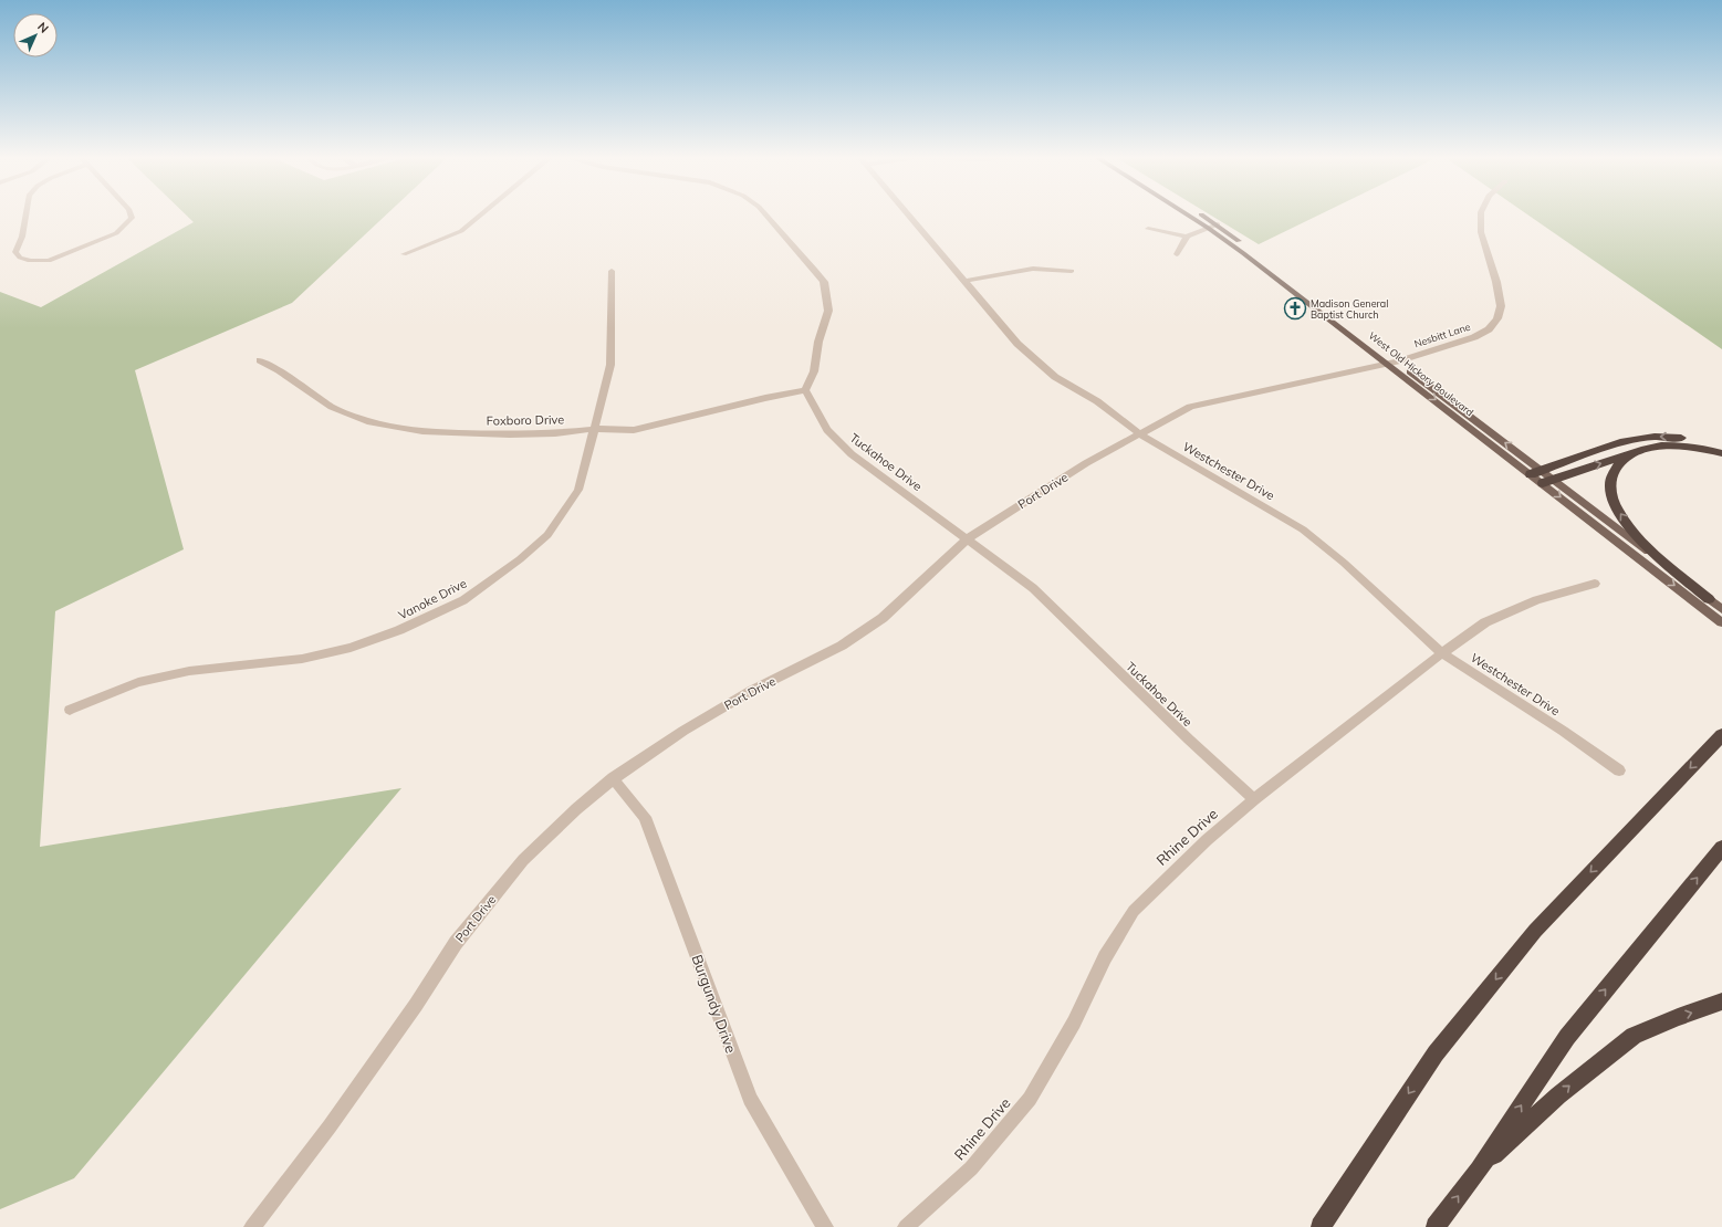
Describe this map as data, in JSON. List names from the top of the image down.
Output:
{
  "streets": {
    "main road": ["West Old Hickory Boulevard"],
    "street": [
      "Nesbitt Lane",
      "Foxboro Drive",
      "Tuckahoe Drive",
      "Westchester Drive",
      "Port Drive",
      "Vanoke Drive",
      "Rhine Drive",
      "Burgundy Drive"
    ]
  },
  "crossings": [
    ["Nesbitt Lane", "West Old Hickory Boulevard"],
    ["Nesbitt Lane", "Port Drive"],
    ["West Old Hickory Boulevard", "Port Drive"],
    ["Foxboro Drive", "Tuckahoe Drive"],
    ["Foxboro Drive", "Vanoke Drive"],
    ["Tuckahoe Drive", "Port Drive"],
    ["Tuckahoe Drive", "Rhine Drive"],
    ["Westchester Drive", "Port Drive"],
    ["Westchester Drive", "Rhine Drive"],
    ["Port Drive", "Burgundy Drive"]
  ],
  "places": {
    "church": ["Madison General Baptist Church"]
  },
  "north": "top right"
}
